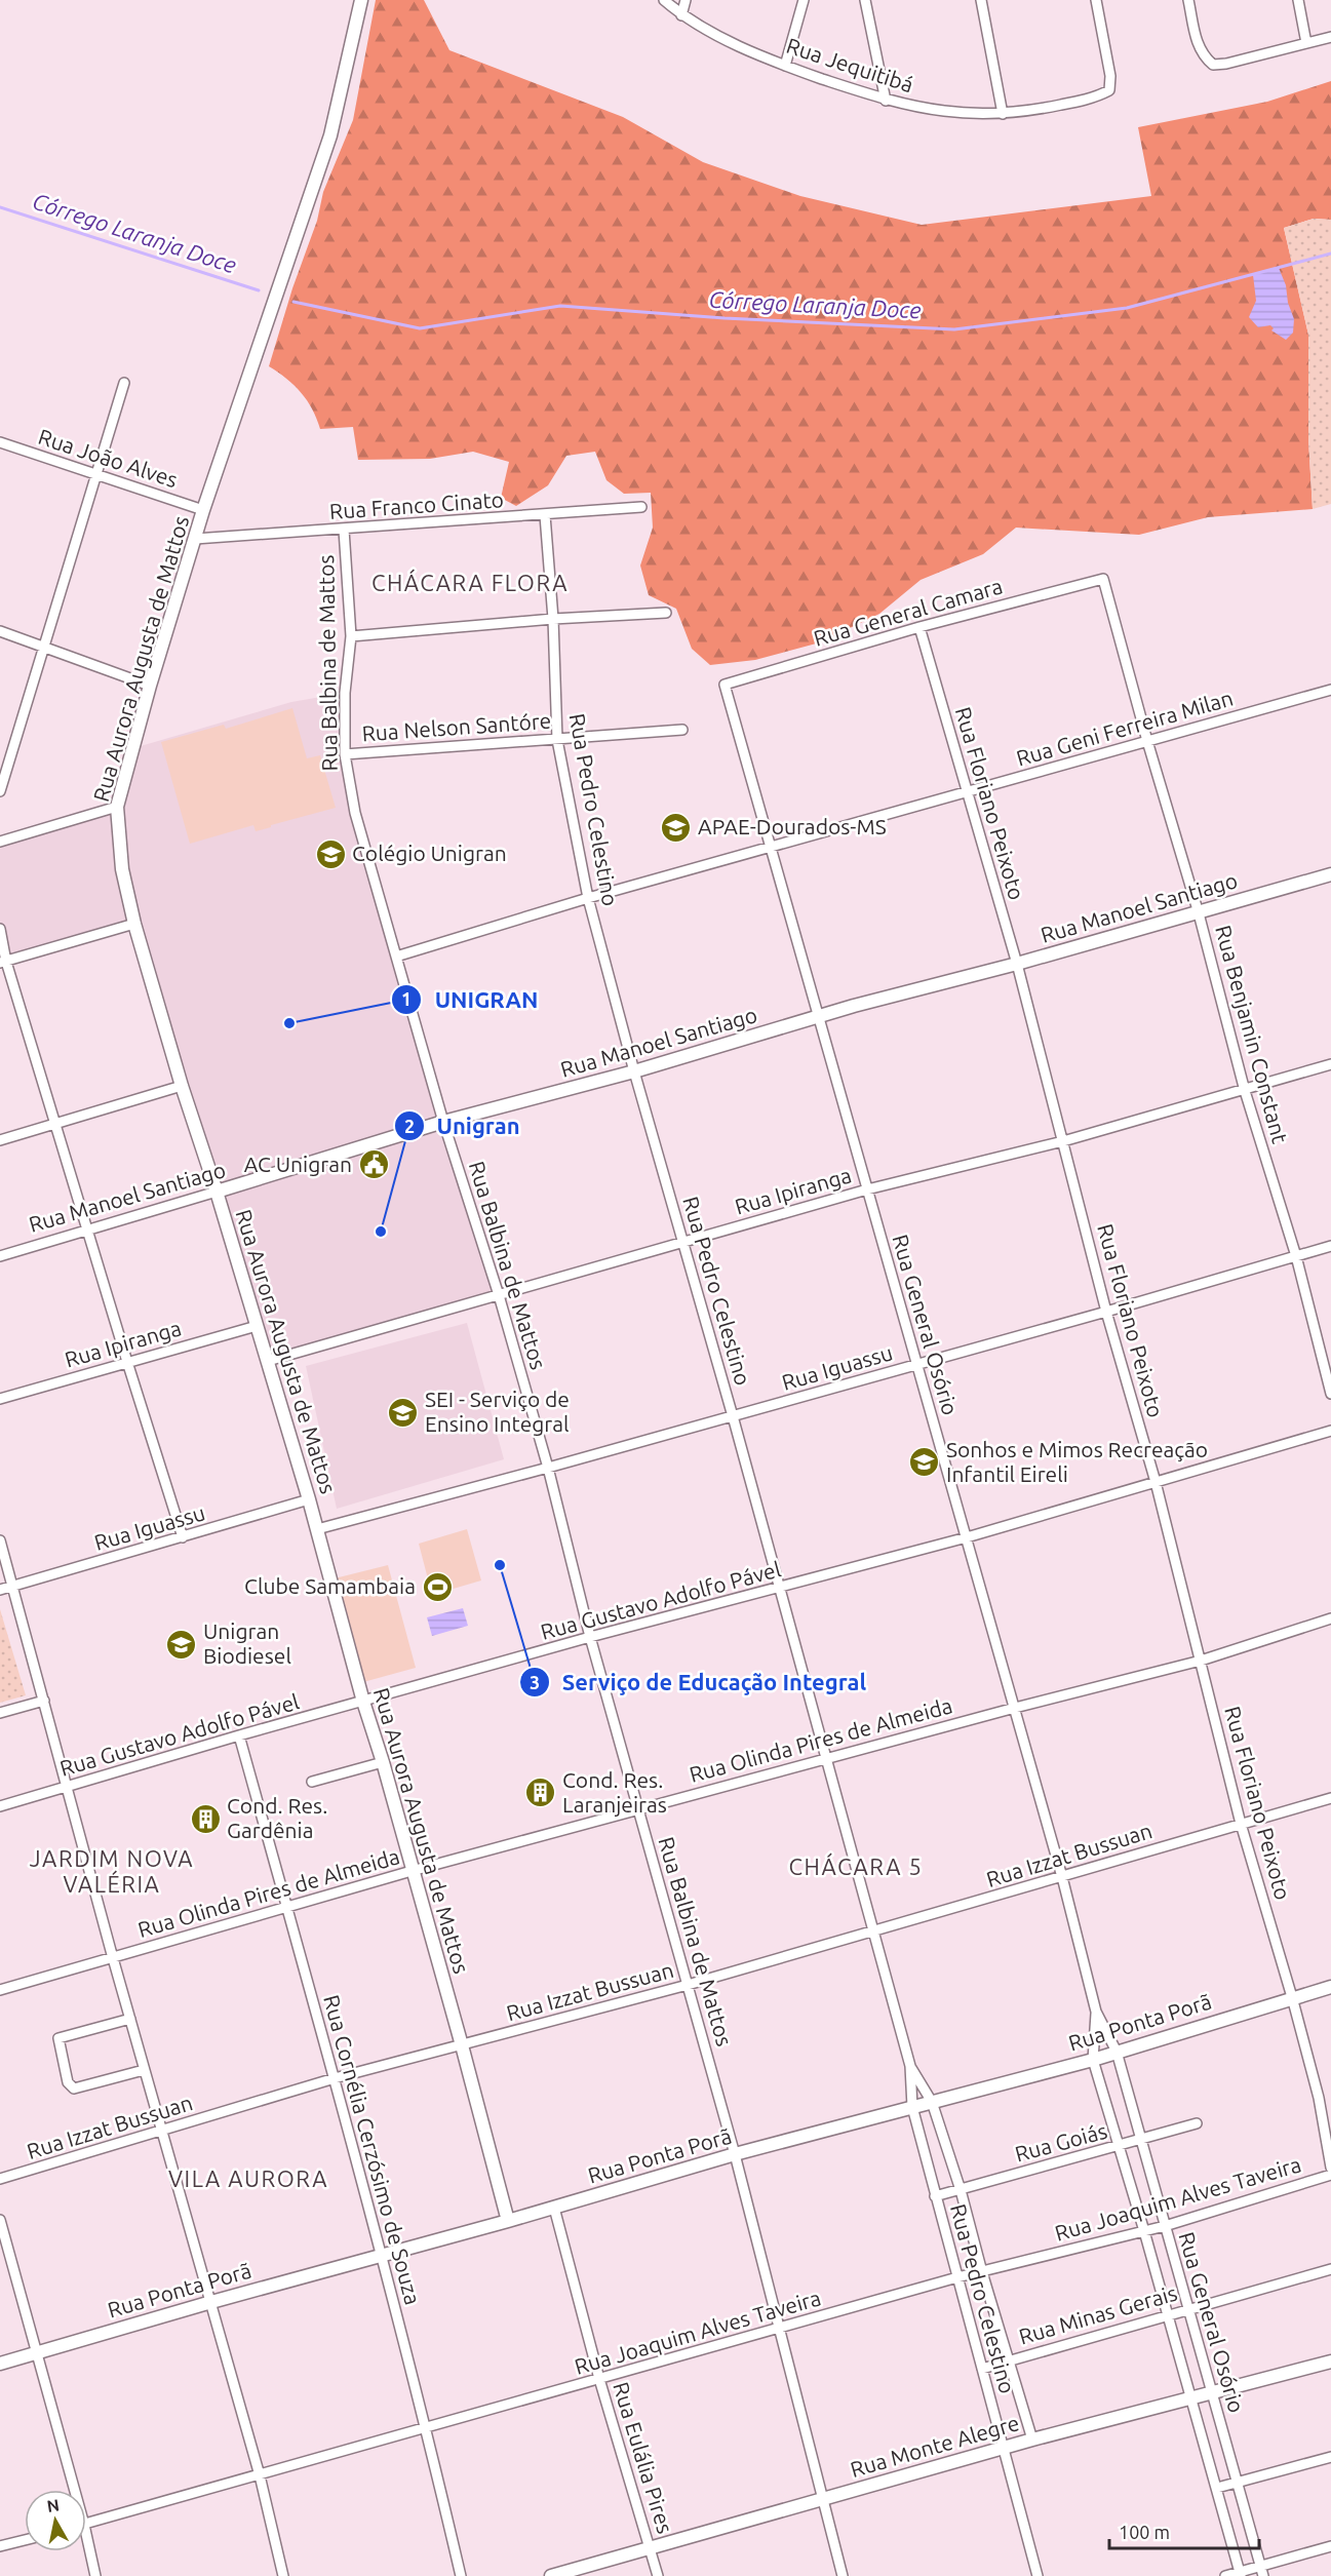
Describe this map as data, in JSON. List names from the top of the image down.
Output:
{
  "streets": {
    "street": [
      "Rua Jequitibá",
      "Rua João Alves",
      "Rua Franco Cinato",
      "Rua General Camara",
      "Rua Aurora Augusta de Mattos",
      "Rua Balbina de Mattos",
      "Rua Nelson Santóre",
      "Rua Geni Ferreira Milan",
      "Rua Floriano Peixoto",
      "Rua Pedro Celestino",
      "Rua Manoel Santiago",
      "Rua Benjamin Constant",
      "Rua Ipiranga",
      "Rua General Osório",
      "Rua Iguassu",
      "Rua Gustavo Adolfo Pável",
      "Rua Olinda Pires de Almeida",
      "Rua Izzat Bussuan",
      "Rua Ponta Porã",
      "Rua Goiás",
      "Rua Cornélia Cerzósimo de Souza",
      "Rua Joaquim Alves Taveira",
      "Rua Minas Gerais",
      "Rua Monte Alegre",
      "Rua Eulália Pires"
    ]
  },
  "crossings": [
    ["Rua João Alves", "Rua Aurora Augusta de Mattos"],
    ["Rua Franco Cinato", "Rua Aurora Augusta de Mattos"],
    ["Rua Franco Cinato", "Rua Balbina de Mattos"],
    ["Rua Franco Cinato", "Rua Pedro Celestino"],
    ["Rua General Camara", "Rua Floriano Peixoto"],
    ["Rua General Camara", "Rua Benjamin Constant"],
    ["Rua General Camara", "Rua General Osório"],
    ["Rua Aurora Augusta de Mattos", "Rua Manoel Santiago"],
    ["Rua Aurora Augusta de Mattos", "Rua Ipiranga"],
    ["Rua Aurora Augusta de Mattos", "Rua Iguassu"],
    ["Rua Aurora Augusta de Mattos", "Rua Gustavo Adolfo Pável"],
    ["Rua Aurora Augusta de Mattos", "Rua Olinda Pires de Almeida"],
    ["Rua Aurora Augusta de Mattos", "Rua Izzat Bussuan"],
    ["Rua Aurora Augusta de Mattos", "Rua Ponta Porã"],
    ["Rua Balbina de Mattos", "Rua Nelson Santóre"],
    ["Rua Balbina de Mattos", "Rua Geni Ferreira Milan"],
    ["Rua Balbina de Mattos", "Rua Manoel Santiago"],
    ["Rua Balbina de Mattos", "Rua Ipiranga"],
    ["Rua Balbina de Mattos", "Rua Iguassu"],
    ["Rua Balbina de Mattos", "Rua Gustavo Adolfo Pável"],
    ["Rua Balbina de Mattos", "Rua Olinda Pires de Almeida"],
    ["Rua Balbina de Mattos", "Rua Izzat Bussuan"],
    ["Rua Balbina de Mattos", "Rua Ponta Porã"],
    ["Rua Balbina de Mattos", "Rua Joaquim Alves Taveira"],
    ["Rua Balbina de Mattos", "Rua Monte Alegre"],
    ["Rua Nelson Santóre", "Rua Pedro Celestino"],
    ["Rua Geni Ferreira Milan", "Rua Floriano Peixoto"],
    ["Rua Geni Ferreira Milan", "Rua Pedro Celestino"],
    ["Rua Geni Ferreira Milan", "Rua Benjamin Constant"],
    ["Rua Geni Ferreira Milan", "Rua General Osório"],
    ["Rua Floriano Peixoto", "Rua Manoel Santiago"],
    ["Rua Floriano Peixoto", "Rua Ipiranga"],
    ["Rua Floriano Peixoto", "Rua Iguassu"],
    ["Rua Floriano Peixoto", "Rua Gustavo Adolfo Pável"],
    ["Rua Floriano Peixoto", "Rua Olinda Pires de Almeida"],
    ["Rua Floriano Peixoto", "Rua Izzat Bussuan"],
    ["Rua Floriano Peixoto", "Rua Ponta Porã"],
    ["Rua Pedro Celestino", "Rua Manoel Santiago"],
    ["Rua Pedro Celestino", "Rua Ipiranga"],
    ["Rua Pedro Celestino", "Rua Iguassu"],
    ["Rua Pedro Celestino", "Rua Gustavo Adolfo Pável"],
    ["Rua Pedro Celestino", "Rua Olinda Pires de Almeida"],
    ["Rua Pedro Celestino", "Rua Izzat Bussuan"],
    ["Rua Pedro Celestino", "Rua Ponta Porã"],
    ["Rua Pedro Celestino", "Rua Goiás"],
    ["Rua Pedro Celestino", "Rua Joaquim Alves Taveira"],
    ["Rua Pedro Celestino", "Rua Minas Gerais"],
    ["Rua Pedro Celestino", "Rua Monte Alegre"],
    ["Rua Manoel Santiago", "Rua Benjamin Constant"],
    ["Rua Manoel Santiago", "Rua General Osório"],
    ["Rua Benjamin Constant", "Rua Ipiranga"],
    ["Rua Benjamin Constant", "Rua Iguassu"],
    ["Rua Ipiranga", "Rua General Osório"],
    ["Rua General Osório", "Rua Iguassu"],
    ["Rua General Osório", "Rua Gustavo Adolfo Pável"],
    ["Rua General Osório", "Rua Olinda Pires de Almeida"],
    ["Rua General Osório", "Rua Izzat Bussuan"],
    ["Rua General Osório", "Rua Ponta Porã"],
    ["Rua General Osório", "Rua Goiás"],
    ["Rua General Osório", "Rua Joaquim Alves Taveira"],
    ["Rua General Osório", "Rua Minas Gerais"],
    ["Rua General Osório", "Rua Monte Alegre"],
    ["Rua Gustavo Adolfo Pável", "Rua Cornélia Cerzósimo de Souza"],
    ["Rua Olinda Pires de Almeida", "Rua Cornélia Cerzósimo de Souza"],
    ["Rua Izzat Bussuan", "Rua Cornélia Cerzósimo de Souza"],
    ["Rua Ponta Porã", "Rua Cornélia Cerzósimo de Souza"],
    ["Rua Ponta Porã", "Rua Eulália Pires"],
    ["Rua Cornélia Cerzósimo de Souza", "Rua Joaquim Alves Taveira"],
    ["Rua Joaquim Alves Taveira", "Rua Eulália Pires"],
    ["Rua Monte Alegre", "Rua Eulália Pires"]
  ],
  "districts": [
    "CHÁCARA FLORA",
    "JARDIM NOVA VALÉRIA",
    "CHÁCARA 5",
    "VILA AURORA"
  ],
  "water": ["Córrego Laranja Doce"],
  "places": {
    "school or university": [
      "APAE-Dourados-MS",
      "Colégio Unigran",
      "SEI - Serviço de Ensino Integral",
      "Sonhos e Mimos Recreação Infantil Eireli",
      "Unigran Biodiesel"
    ],
    "other": ["UNIGRAN", "Unigran", "Serviço de Educação Integral"],
    "public building": ["AC Unigran"],
    "sports": ["Clube Samambaia"],
    "building": ["Cond. Res. Laranjeiras", "Cond. Res. Gardênia"]
  },
  "scale_bar": "100 m",
  "north": "top"
}
